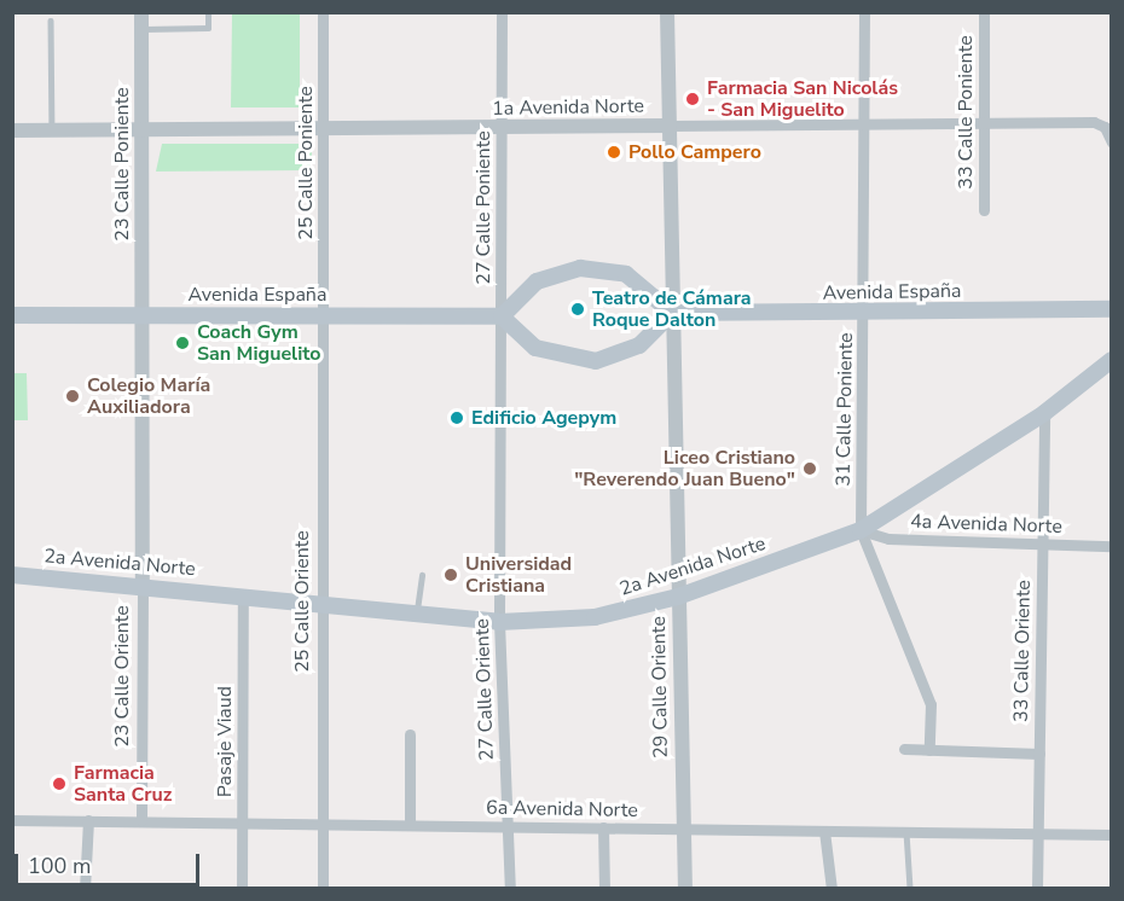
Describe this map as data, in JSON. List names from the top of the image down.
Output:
{
  "streets": {
    "main road": ["Avenida España", "2a Avenida Norte"],
    "street": [
      "1a Avenida Norte",
      "33 Calle Poniente",
      "25 Calle Poniente",
      "23 Calle Poniente",
      "27 Calle Poniente",
      "31 Calle Poniente",
      "4a Avenida Norte",
      "25 Calle Oriente",
      "33 Calle Oriente",
      "23 Calle Oriente",
      "29 Calle Oriente",
      "27 Calle Oriente",
      "Pasaje Viaud",
      "6a Avenida Norte"
    ]
  },
  "crossings": [
    ["1a Avenida Norte", "33 Calle Poniente"],
    ["1a Avenida Norte", "25 Calle Poniente"],
    ["1a Avenida Norte", "23 Calle Poniente"],
    ["1a Avenida Norte", "27 Calle Poniente"],
    ["1a Avenida Norte", "31 Calle Poniente"],
    ["1a Avenida Norte", "29 Calle Oriente"],
    ["25 Calle Poniente", "Avenida España"],
    ["25 Calle Poniente", "25 Calle Oriente"],
    ["23 Calle Poniente", "Avenida España"],
    ["23 Calle Poniente", "23 Calle Oriente"],
    ["27 Calle Poniente", "Avenida España"],
    ["27 Calle Poniente", "27 Calle Oriente"],
    ["Avenida España", "31 Calle Poniente"],
    ["Avenida España", "25 Calle Oriente"],
    ["Avenida España", "23 Calle Oriente"],
    ["Avenida España", "29 Calle Oriente"],
    ["Avenida España", "27 Calle Oriente"],
    ["31 Calle Poniente", "4a Avenida Norte"],
    ["31 Calle Poniente", "2a Avenida Norte"],
    ["4a Avenida Norte", "2a Avenida Norte"],
    ["4a Avenida Norte", "33 Calle Oriente"],
    ["2a Avenida Norte", "25 Calle Oriente"],
    ["2a Avenida Norte", "33 Calle Oriente"],
    ["2a Avenida Norte", "23 Calle Oriente"],
    ["2a Avenida Norte", "29 Calle Oriente"],
    ["2a Avenida Norte", "27 Calle Oriente"],
    ["2a Avenida Norte", "Pasaje Viaud"],
    ["25 Calle Oriente", "6a Avenida Norte"],
    ["33 Calle Oriente", "6a Avenida Norte"],
    ["23 Calle Oriente", "6a Avenida Norte"],
    ["29 Calle Oriente", "6a Avenida Norte"],
    ["27 Calle Oriente", "6a Avenida Norte"],
    ["Pasaje Viaud", "6a Avenida Norte"]
  ],
  "places": [
    "Farmacia San Nicolás - San Miguelito",
    "Pollo Campero",
    "Teatro de Cámara Roque Dalton",
    "Coach Gym San Miguelito",
    "Colegio María Auxiliadora",
    "Edificio Agepym",
    "Liceo Cristiano \"Reverendo Juan Bueno\"",
    "Universidad Cristiana",
    "Farmacia Santa Cruz"
  ],
  "scale_bar": "100 m"
}
